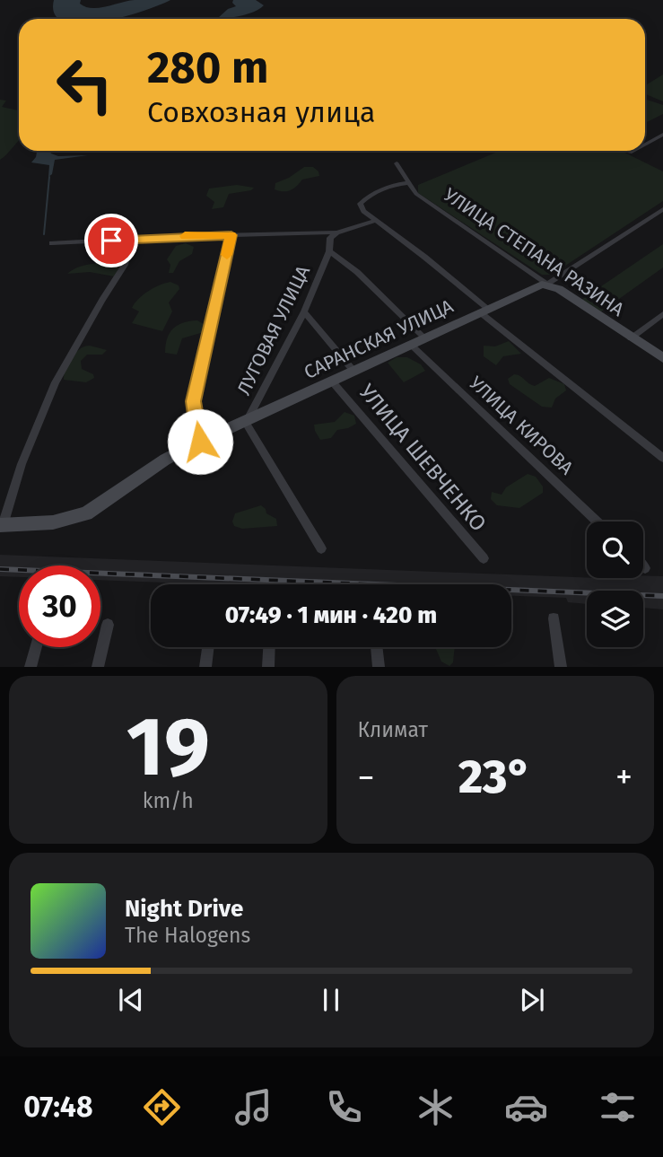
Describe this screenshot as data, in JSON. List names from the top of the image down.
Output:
{
  "streets": {
    "street": [
      "УЛИЦА СТЕПАНА РАЗИНА",
      "ЛУГОВАЯ УЛИЦА",
      "САРАНСКАЯ УЛИЦА",
      "УЛИЦА КИРОВА",
      "УЛИЦА ШЕВЧЕНКО"
    ]
  },
  "crossings": [
    ["УЛИЦА СТЕПАНА РАЗИНА", "САРАНСКАЯ УЛИЦА"],
    ["ЛУГОВАЯ УЛИЦА", "САРАНСКАЯ УЛИЦА"],
    ["ЛУГОВАЯ УЛИЦА", "УЛИЦА ШЕВЧЕНКО"],
    ["САРАНСКАЯ УЛИЦА", "УЛИЦА КИРОВА"],
    ["САРАНСКАЯ УЛИЦА", "УЛИЦА ШЕВЧЕНКО"]
  ],
  "page": {
    "turn": ["280 m", "Совхозная улица"],
    "limit": "30",
    "trip": "07:49 · 1 мин · 420 m",
    "tile": [
      ["19", "km/h"],
      "Климат"
    ],
    "heat": ["−", "23°", "+"],
    "song": ["Night Drive", "The Halogens"],
    "tabs": "07:48"
  }
}
